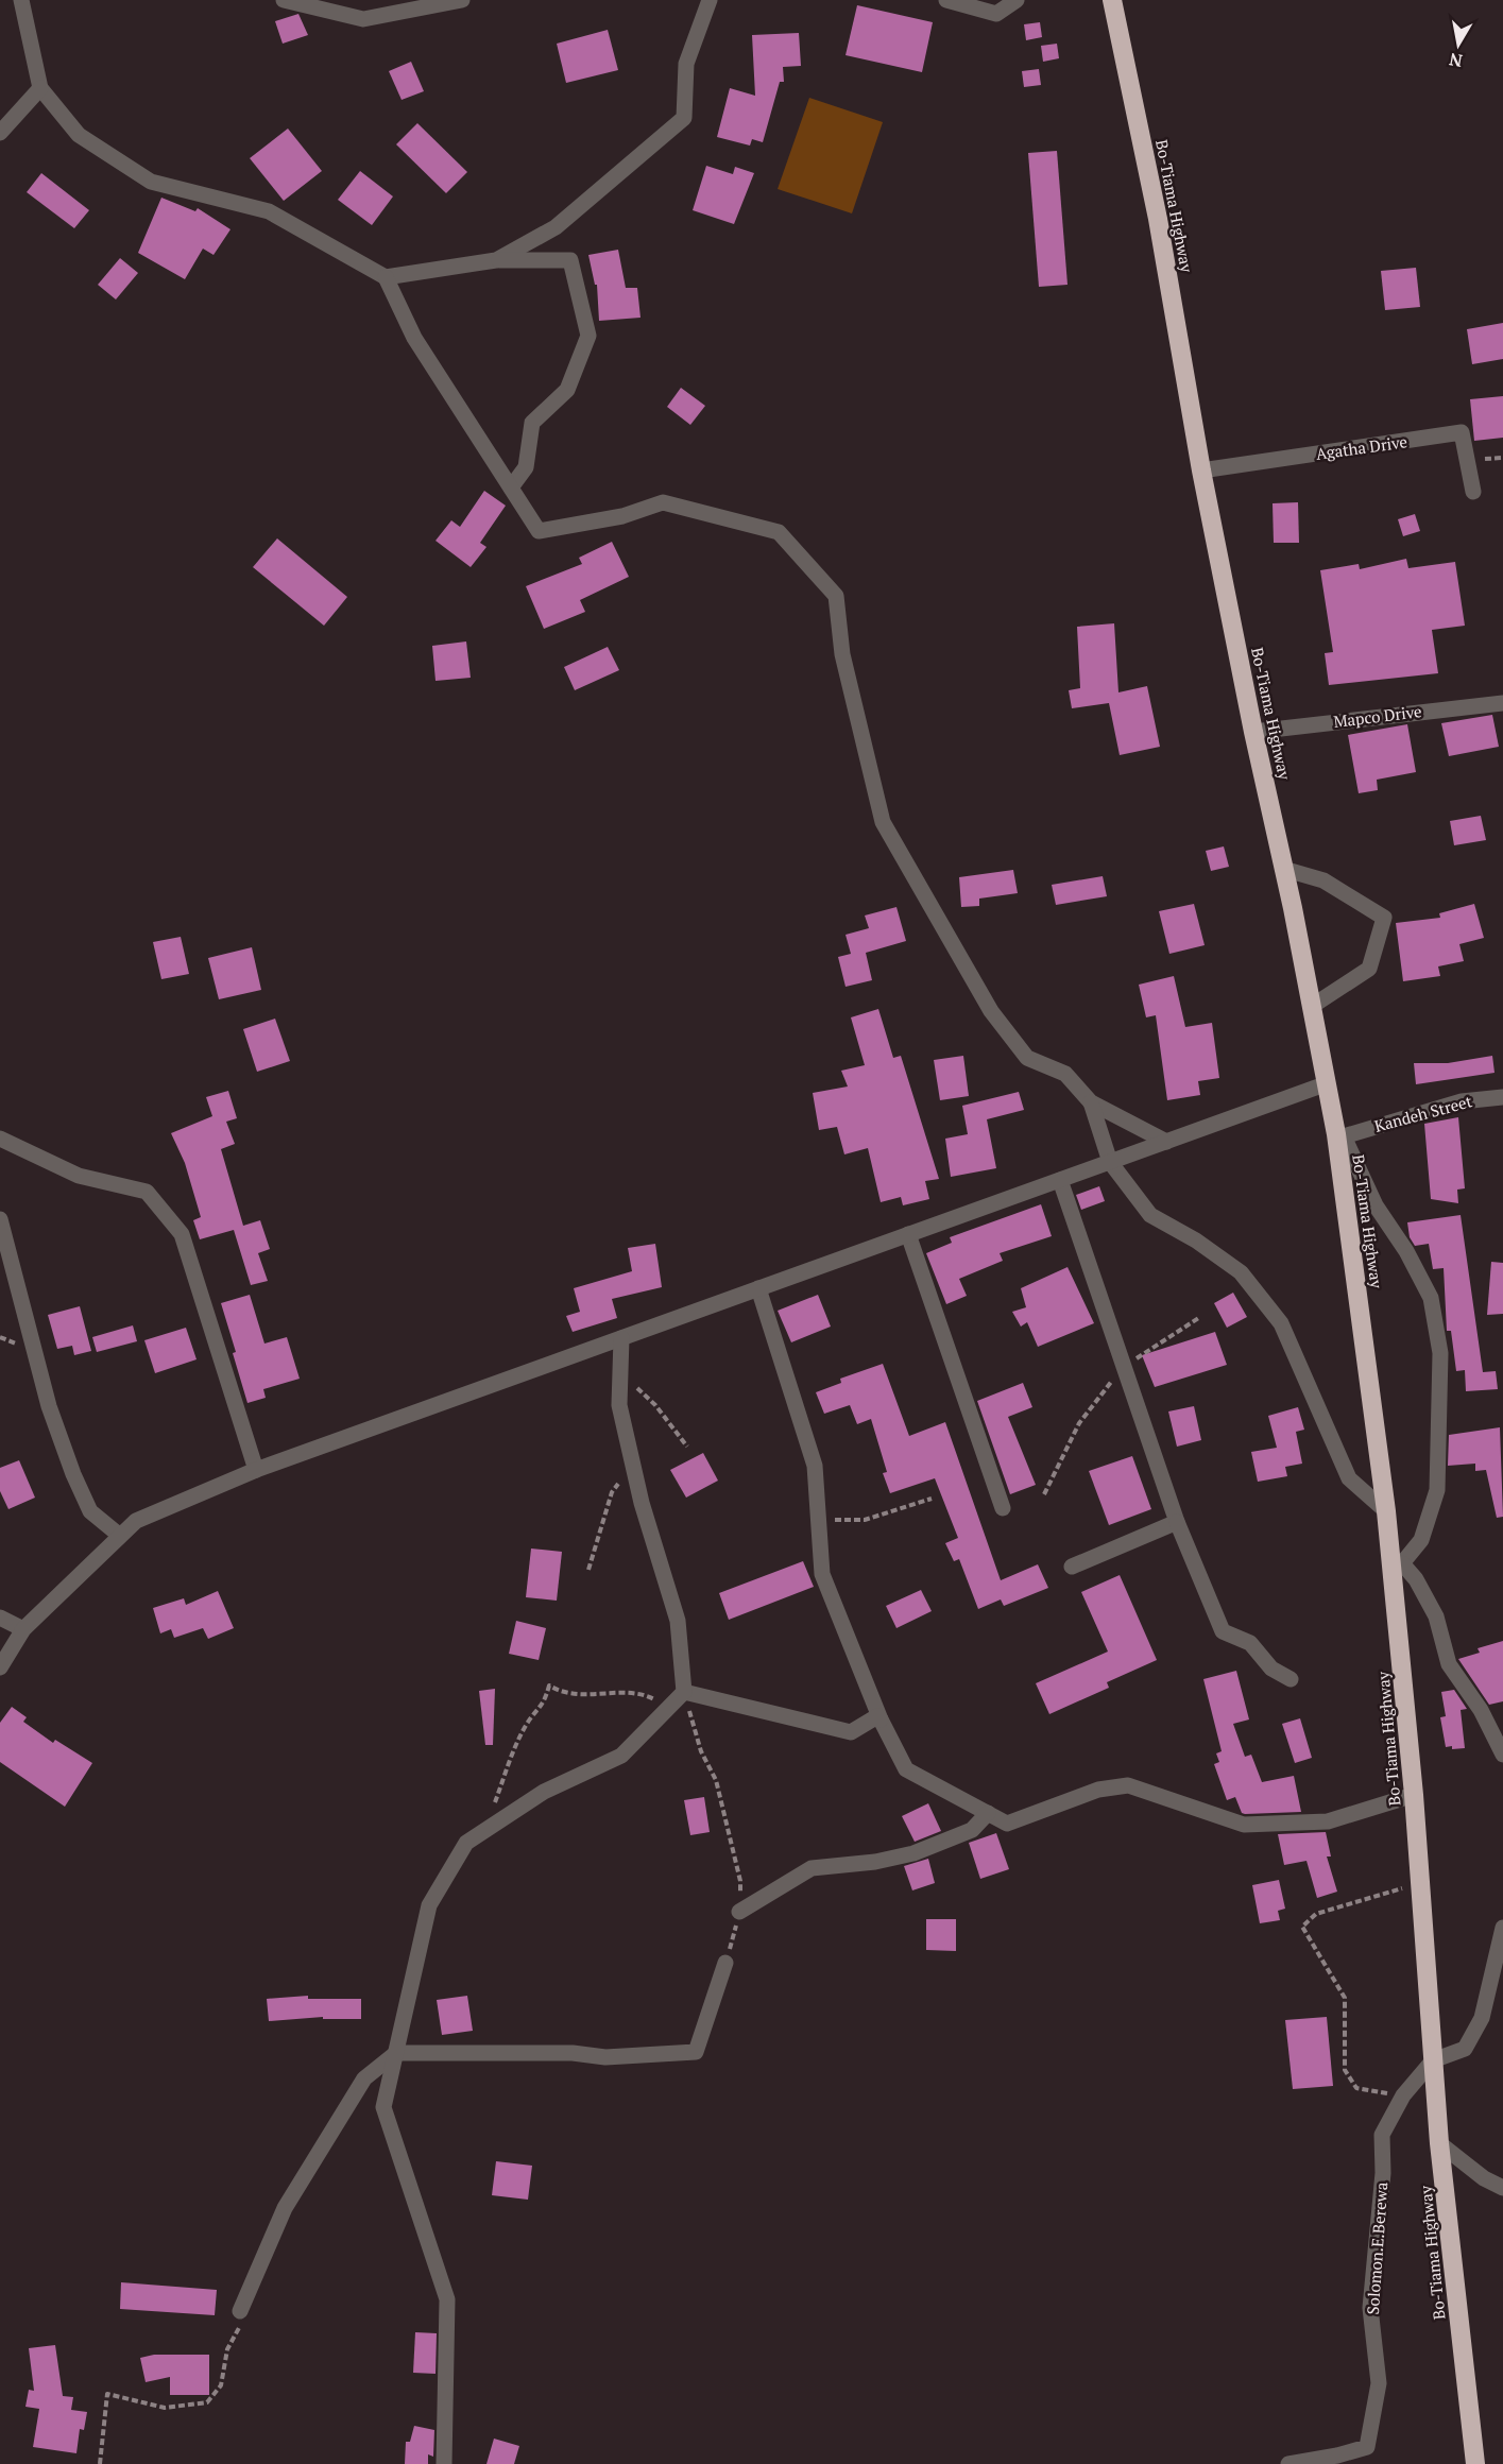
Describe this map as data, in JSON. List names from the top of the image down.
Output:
{
  "streets": {
    "highway": ["Bo-Tiama Highway"],
    "street": [
      "Agatha Drive",
      "Mapco Drive",
      "Kandeh Street",
      "Solomon.E.Berewa"
    ]
  },
  "crossings": [
    ["Bo-Tiama Highway", "Agatha Drive"],
    ["Bo-Tiama Highway", "Mapco Drive"],
    ["Bo-Tiama Highway", "Kandeh Street"],
    ["Bo-Tiama Highway", "Solomon.E.Berewa"]
  ],
  "north": "bottom"
}
